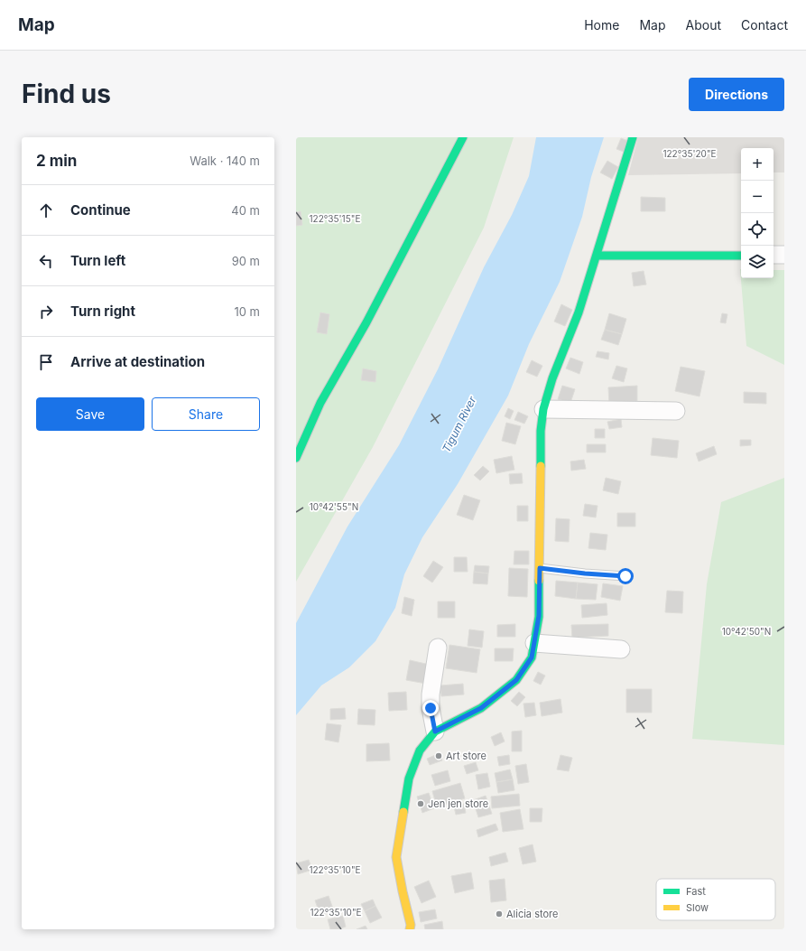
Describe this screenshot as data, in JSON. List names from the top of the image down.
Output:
{
  "water": ["Tigum River"],
  "places": ["Art store", "Jen jen store", "Alicia store"],
  "legend": ["Fast", "Slow"],
  "page": {
    "header": "Map",
    "nav": [
      "Home",
      "Map",
      "About",
      "Contact"
    ],
    "buttons": [
      "Directions",
      ["Save", "Share"]
    ],
    "title": "Find us",
    "heading": ["2 min", "Walk · 140 m"],
    "map_buttons": ["+", "−"],
    "list": [
      ["Continue", "40 m"],
      ["Turn left", "90 m"],
      ["Turn right", "10 m"],
      "Arrive at destination"
    ]
  },
  "coordinates": [
    "122°35'20\"E",
    "122°35'15\"E",
    "10°42'55\"N",
    "10°42'50\"N",
    "122°35'10\"E"
  ]
}
